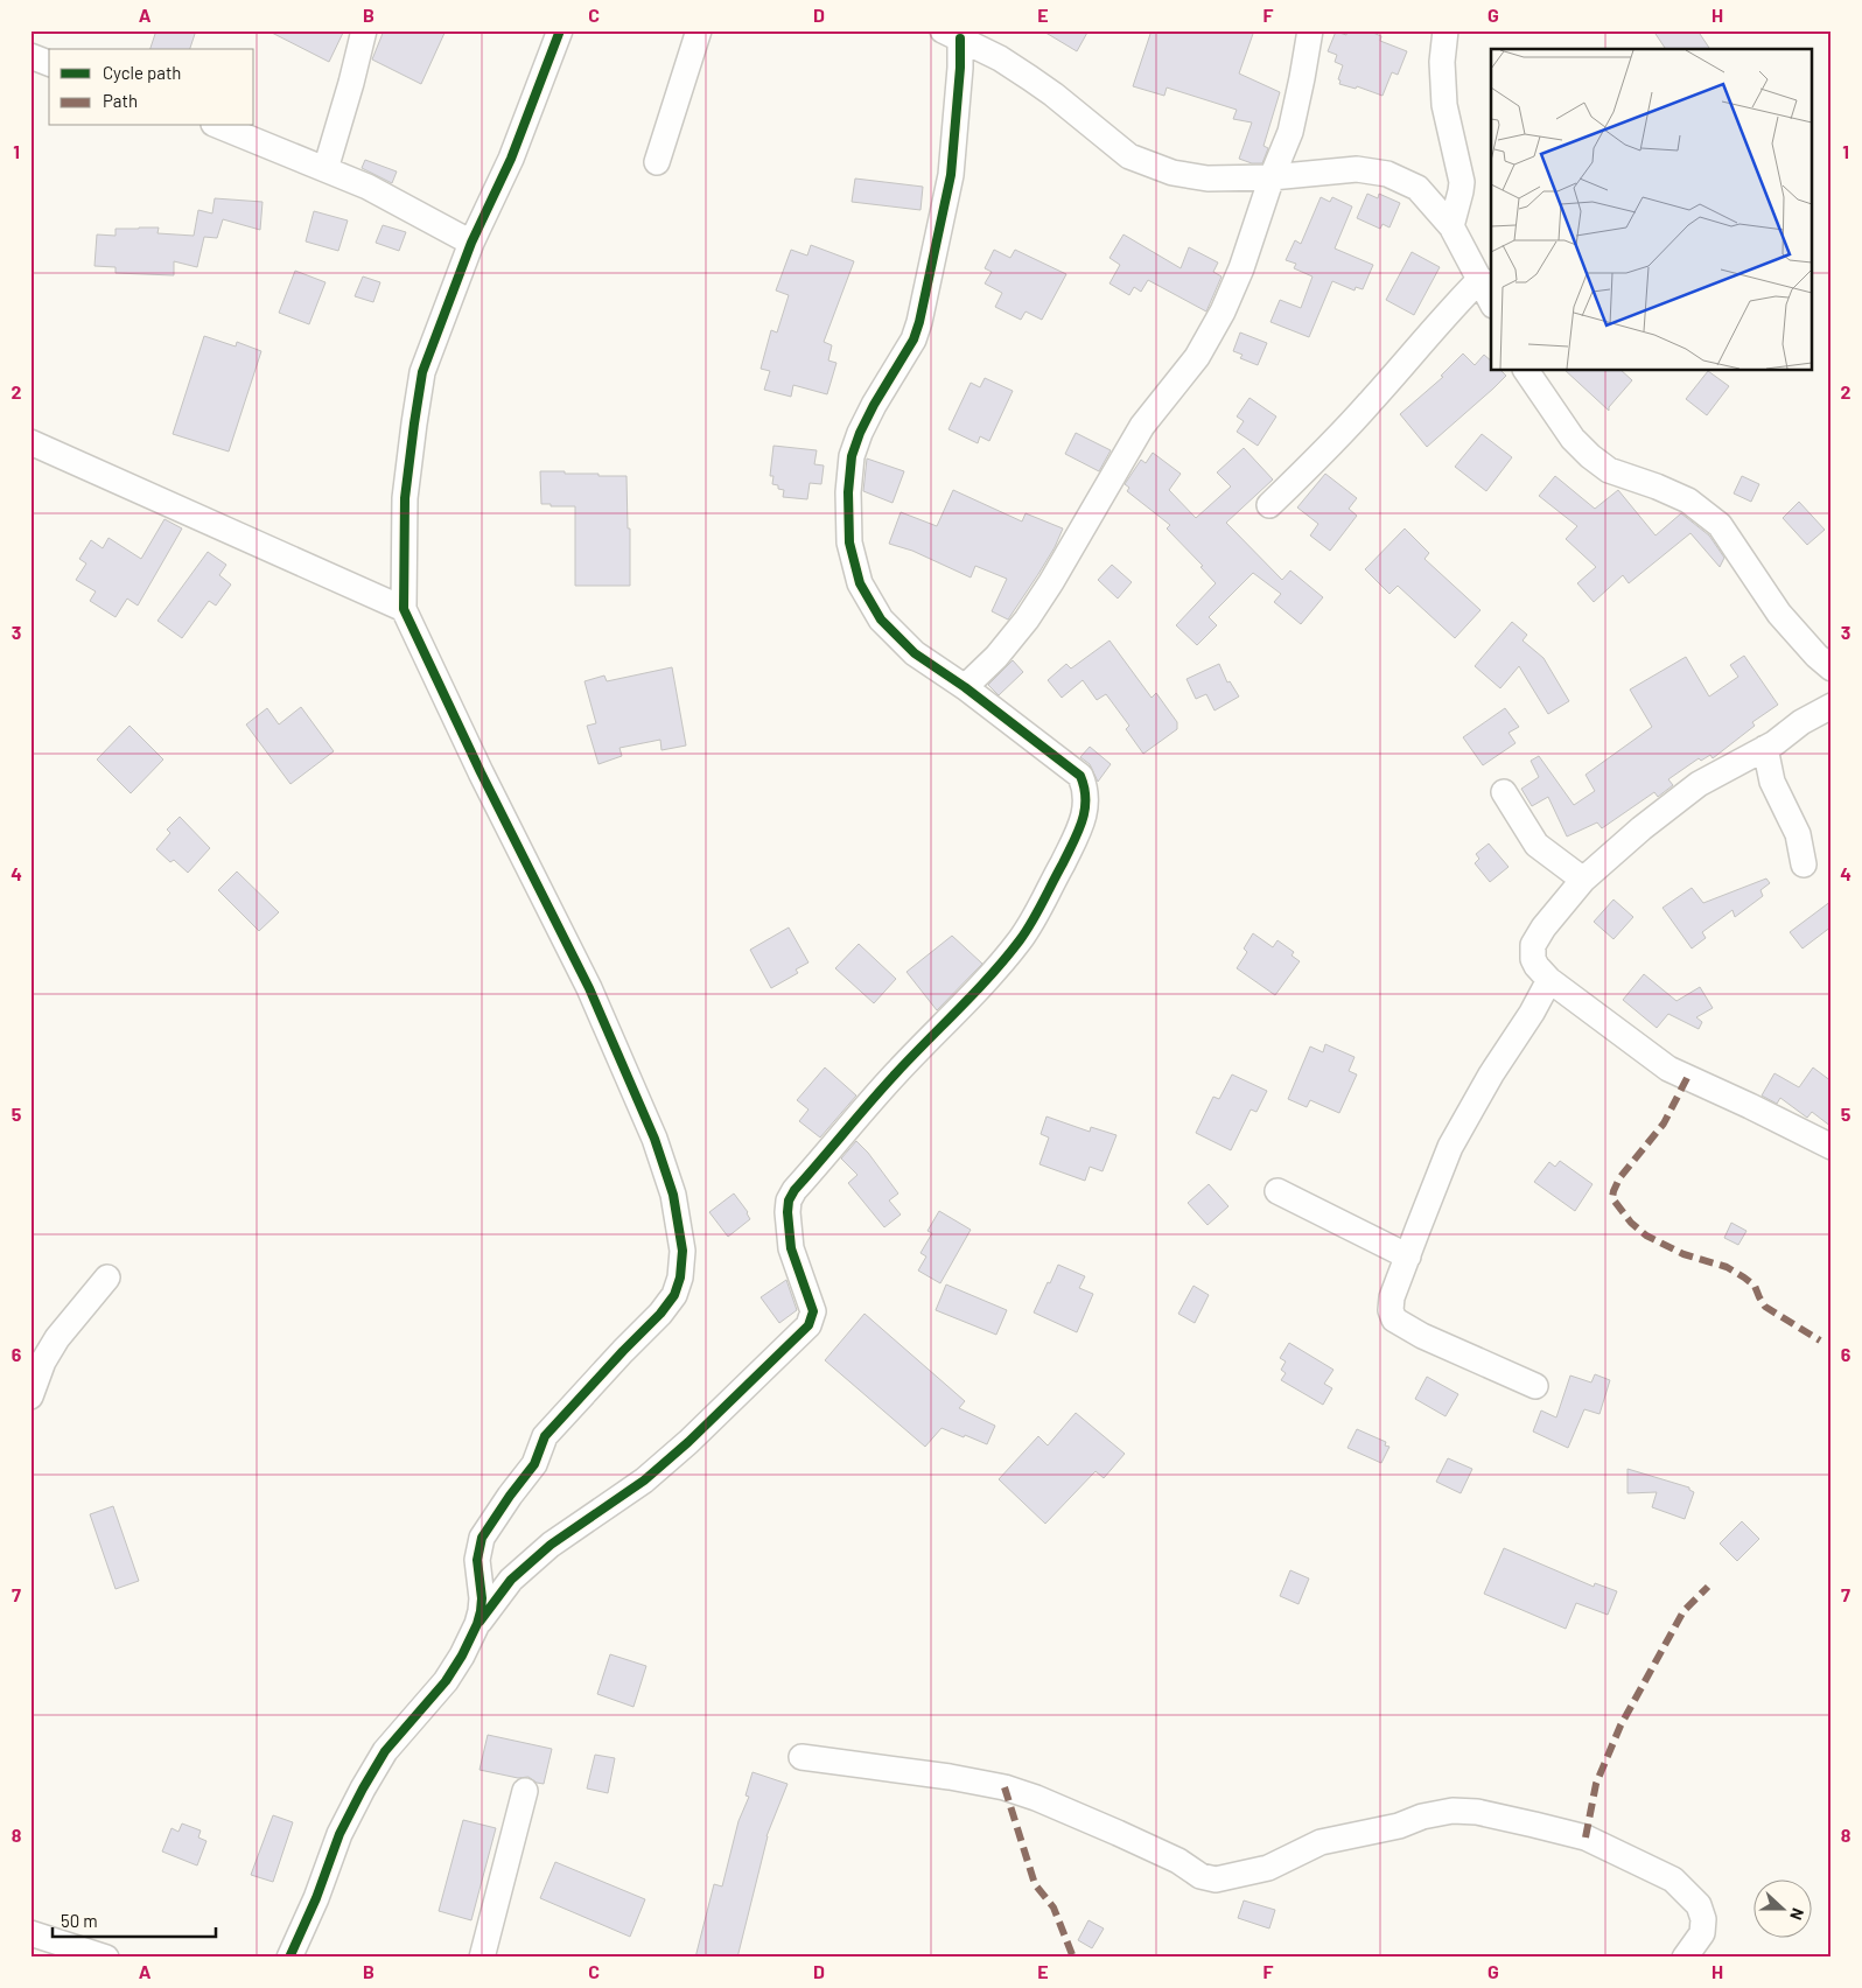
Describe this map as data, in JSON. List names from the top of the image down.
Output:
{
  "legend": ["Cycle path", "Path"],
  "scale_bar": "50 m",
  "north": "right",
  "grid": {
    "columns": [
      "A",
      "B",
      "C",
      "D",
      "E",
      "F",
      "G",
      "H"
    ],
    "rows": [
      "1",
      "2",
      "3",
      "4",
      "5",
      "6",
      "7",
      "8"
    ]
  }
}
